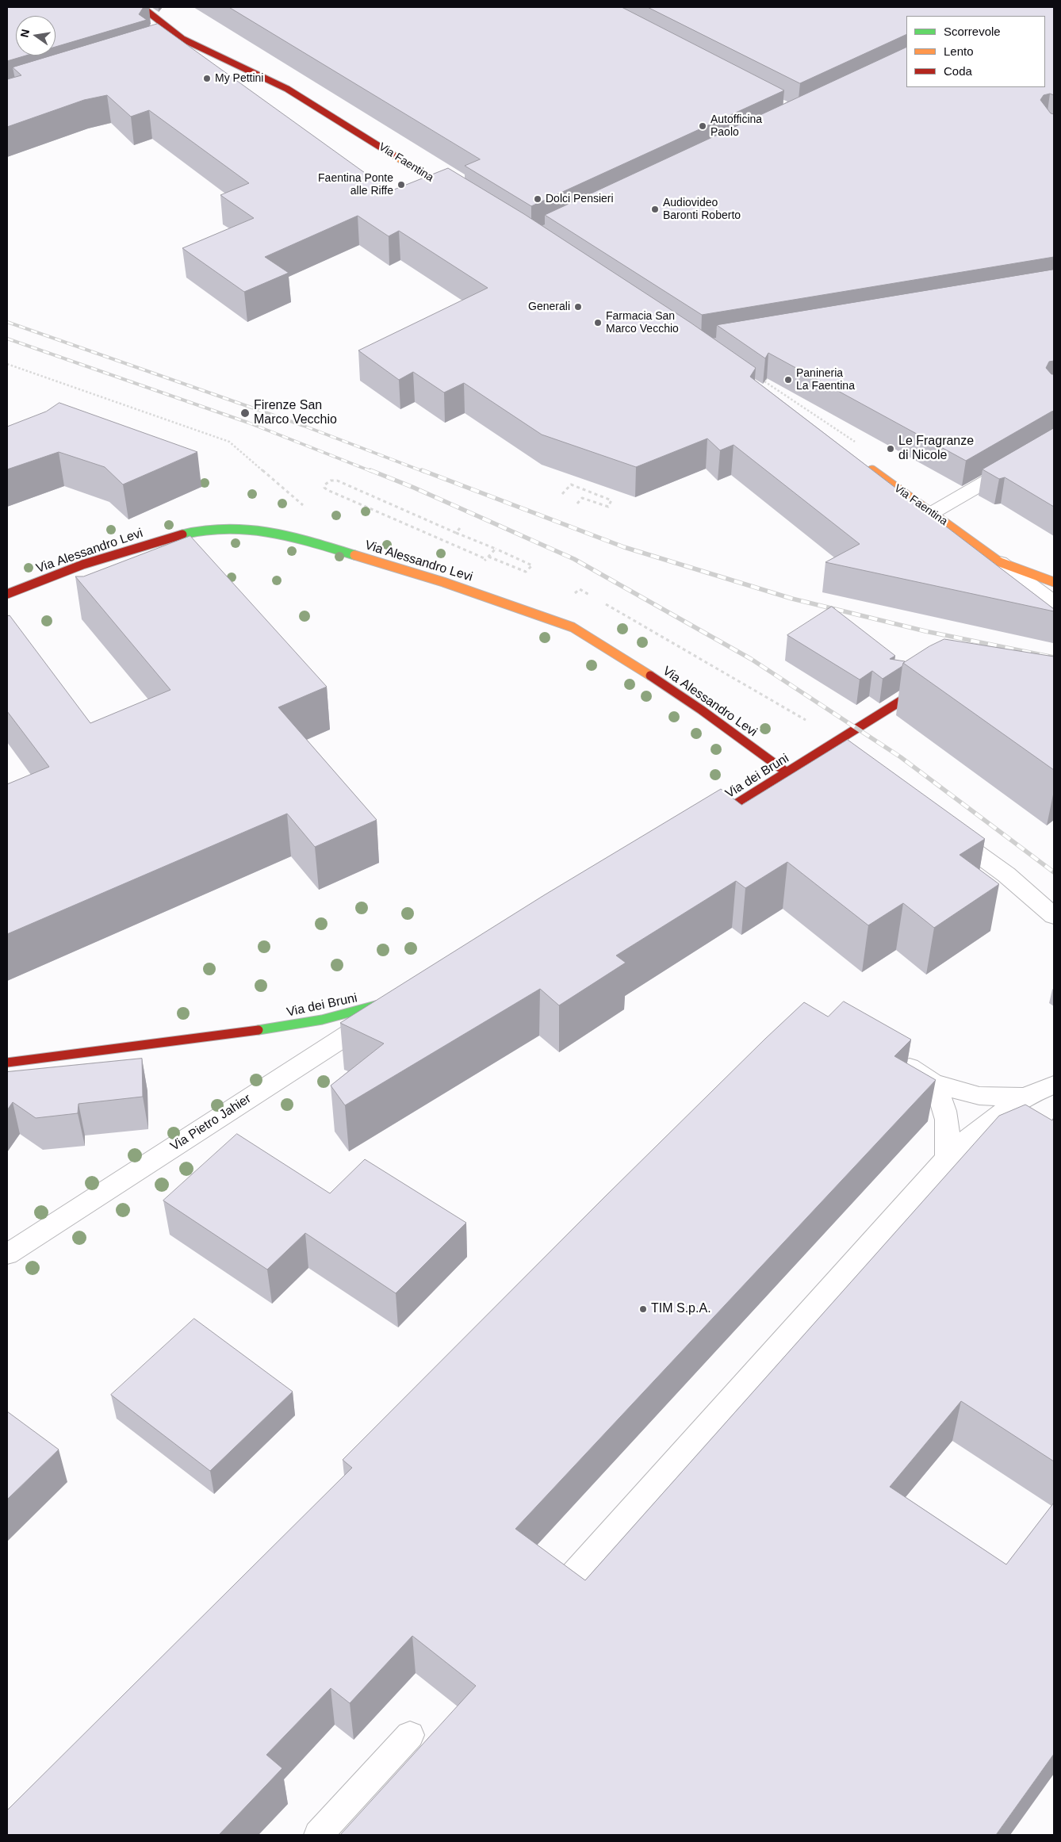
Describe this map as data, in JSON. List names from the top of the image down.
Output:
{
  "streets": {
    "street": [
      "Via Faentina",
      "Via Alessandro Levi",
      "Via dei Bruni",
      "Via Pietro Jahier"
    ]
  },
  "crossings": [
    ["Via Alessandro Levi", "Via dei Bruni"],
    ["Via dei Bruni", "Via Pietro Jahier"]
  ],
  "places": [
    "My Pettini",
    "Autofficina Paolo",
    "Faentina Ponte alle Riffe",
    "Dolci Pensieri",
    "Audiovideo Baronti Roberto",
    "Generali",
    "Farmacia San Marco Vecchio",
    "Panineria La Faentina",
    "Firenze San Marco Vecchio",
    "Le Fragranze di Nicole",
    "TIM S.p.A."
  ],
  "legend": ["Scorrevole", "Lento", "Coda"],
  "north": "left"
}
